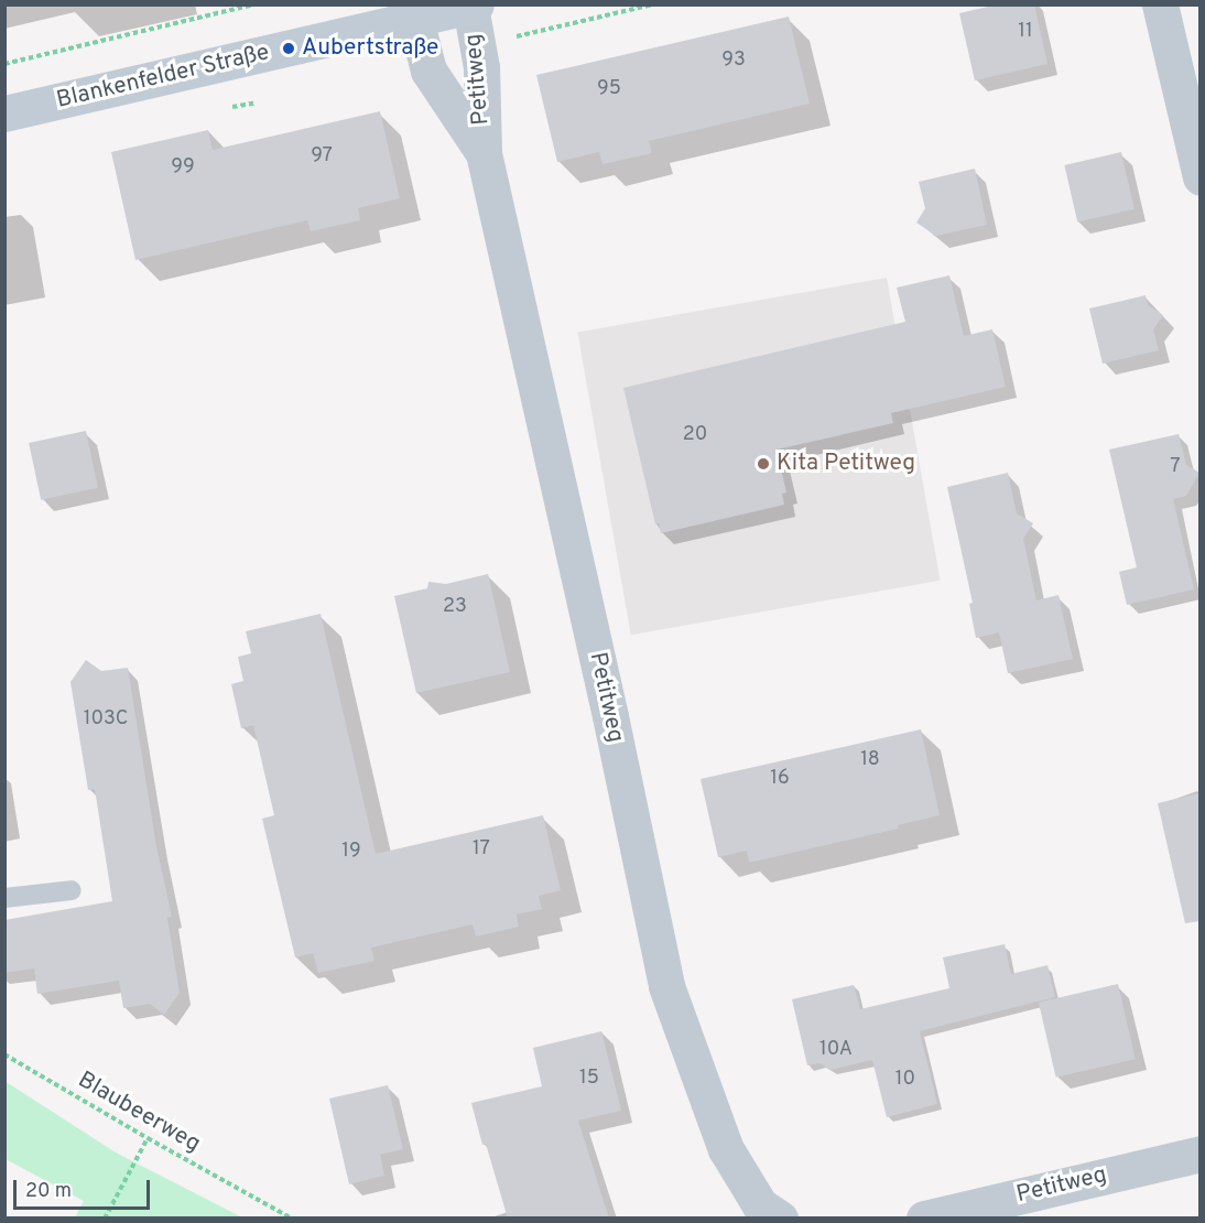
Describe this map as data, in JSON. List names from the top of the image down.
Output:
{
  "streets": {
    "street": ["Blankenfelder Straße", "Petitweg"],
    "path": ["Blaubeerweg"]
  },
  "crossings": [
    ["Blankenfelder Straße", "Petitweg"]
  ],
  "places": ["Aubertstraße", "Kita Petitweg"],
  "house_numbers": [
    "11",
    "93",
    "95",
    "97",
    "99",
    "20",
    "7",
    "23",
    "103C",
    "18",
    "16",
    "17",
    "19",
    "10A",
    "15",
    "10"
  ],
  "scale_bar": "20 m"
}
